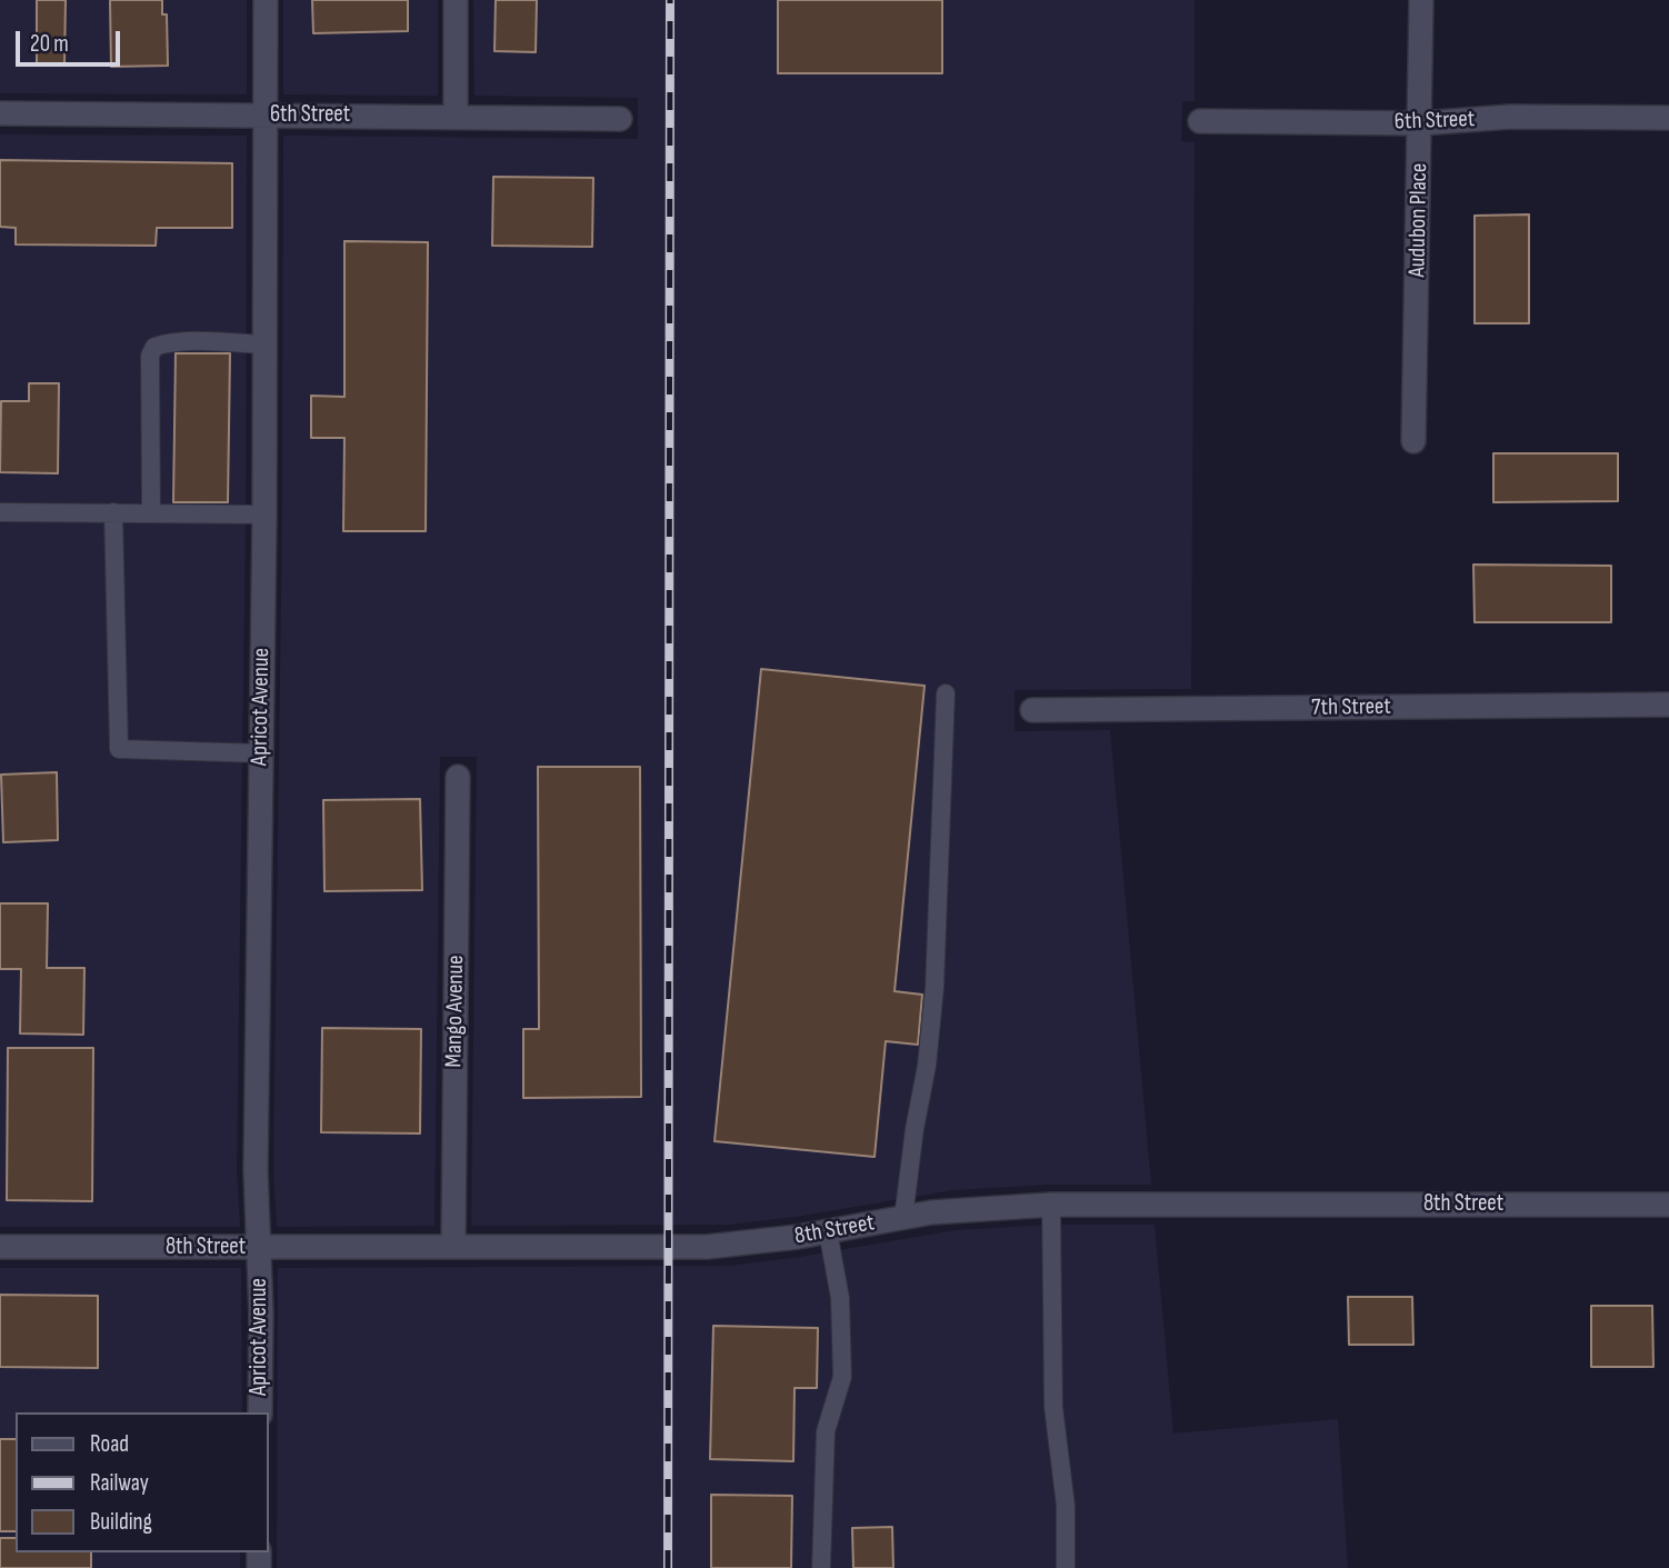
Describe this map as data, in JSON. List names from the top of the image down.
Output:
{
  "streets": {
    "street": [
      "6th Street",
      "Audubon Place",
      "Apricot Avenue",
      "7th Street",
      "Mango Avenue",
      "8th Street"
    ]
  },
  "crossings": [
    ["6th Street", "Audubon Place"],
    ["6th Street", "Apricot Avenue"],
    ["Apricot Avenue", "8th Street"],
    ["Mango Avenue", "8th Street"]
  ],
  "legend": ["Road", "Railway", "Building"],
  "scale_bar": "20 m"
}
